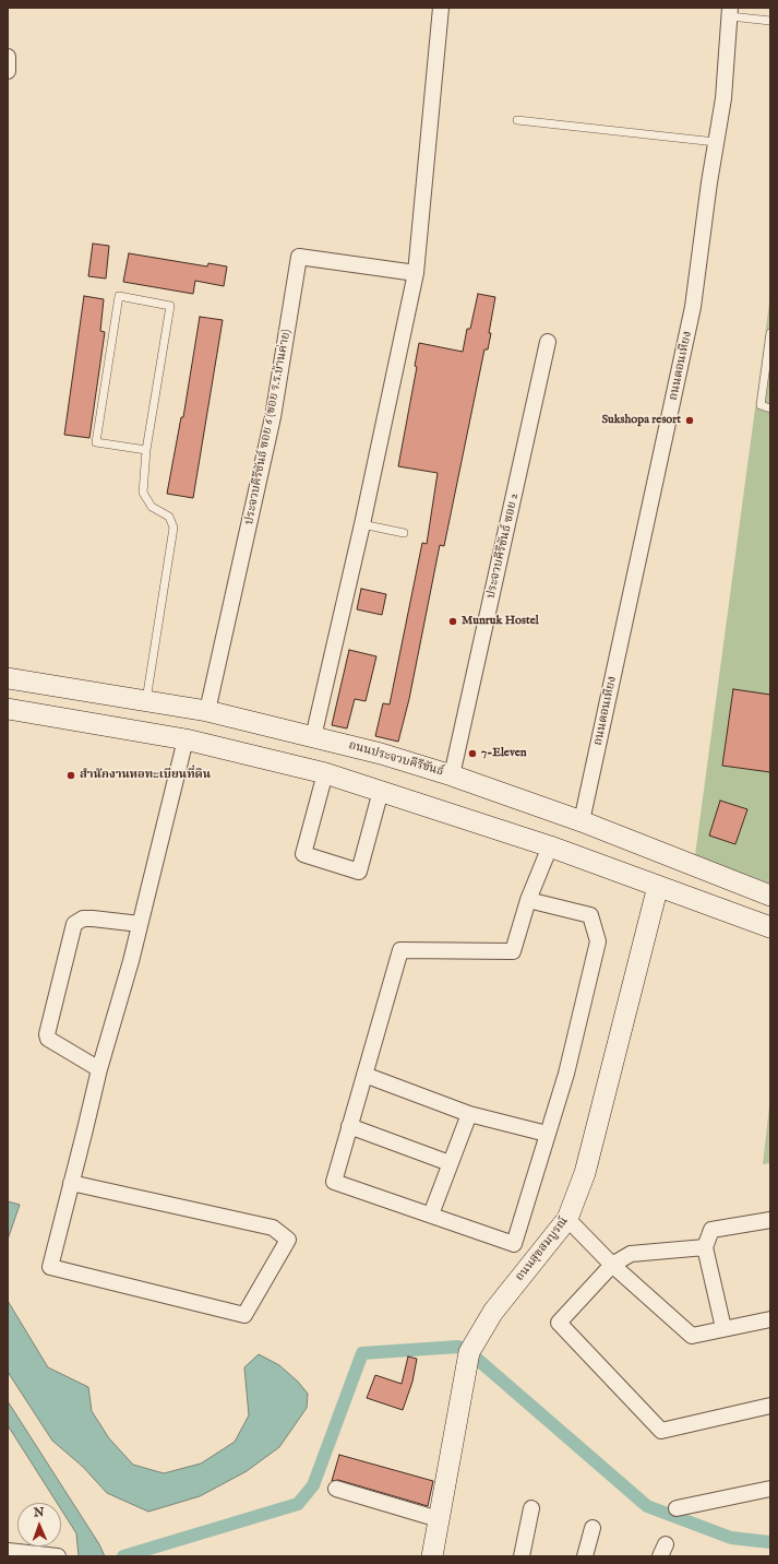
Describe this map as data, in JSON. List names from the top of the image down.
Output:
{
  "streets": {
    "main road": ["ถนนประจวบคีรีขันธ์", "ถนนสุขสมบูรณ์"],
    "street": ["ถนนดอนเหียง", "ประจวบคีรีขันธ์ ซอย 6 (ซอย ร.ร.บ้านค่าย)", "ประจวบคีรีขันธ์ ซอย 2"]
  },
  "crossings": [
    ["ถนนดอนเหียง", "ถนนประจวบคีรีขันธ์"],
    ["ประจวบคีรีขันธ์ ซอย 6 (ซอย ร.ร.บ้านค่าย)", "ถนนประจวบคีรีขันธ์"],
    ["ประจวบคีรีขันธ์ ซอย 2", "ถนนประจวบคีรีขันธ์"]
  ],
  "places": [
    "Sukshopa resort",
    "Munruk Hostel",
    "7-Eleven",
    "สำนักงานหอทะเบียนที่ดิน"
  ],
  "north": "top"
}
